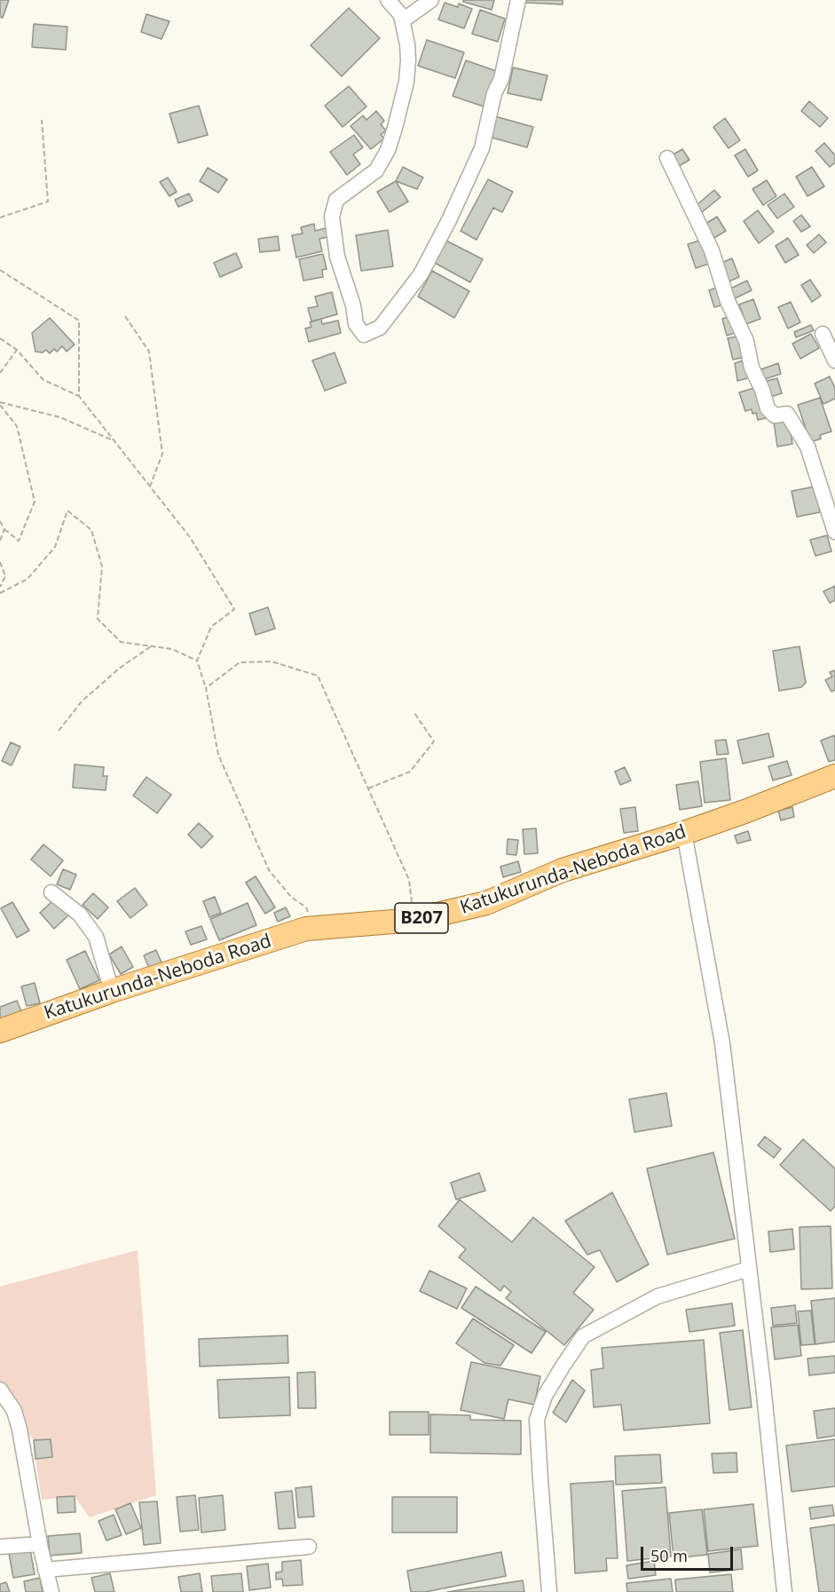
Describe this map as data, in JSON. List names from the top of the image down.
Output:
{
  "streets": {
    "main road": ["Katukurunda-Neboda Road", "B207"]
  },
  "scale_bar": "50 m"
}
